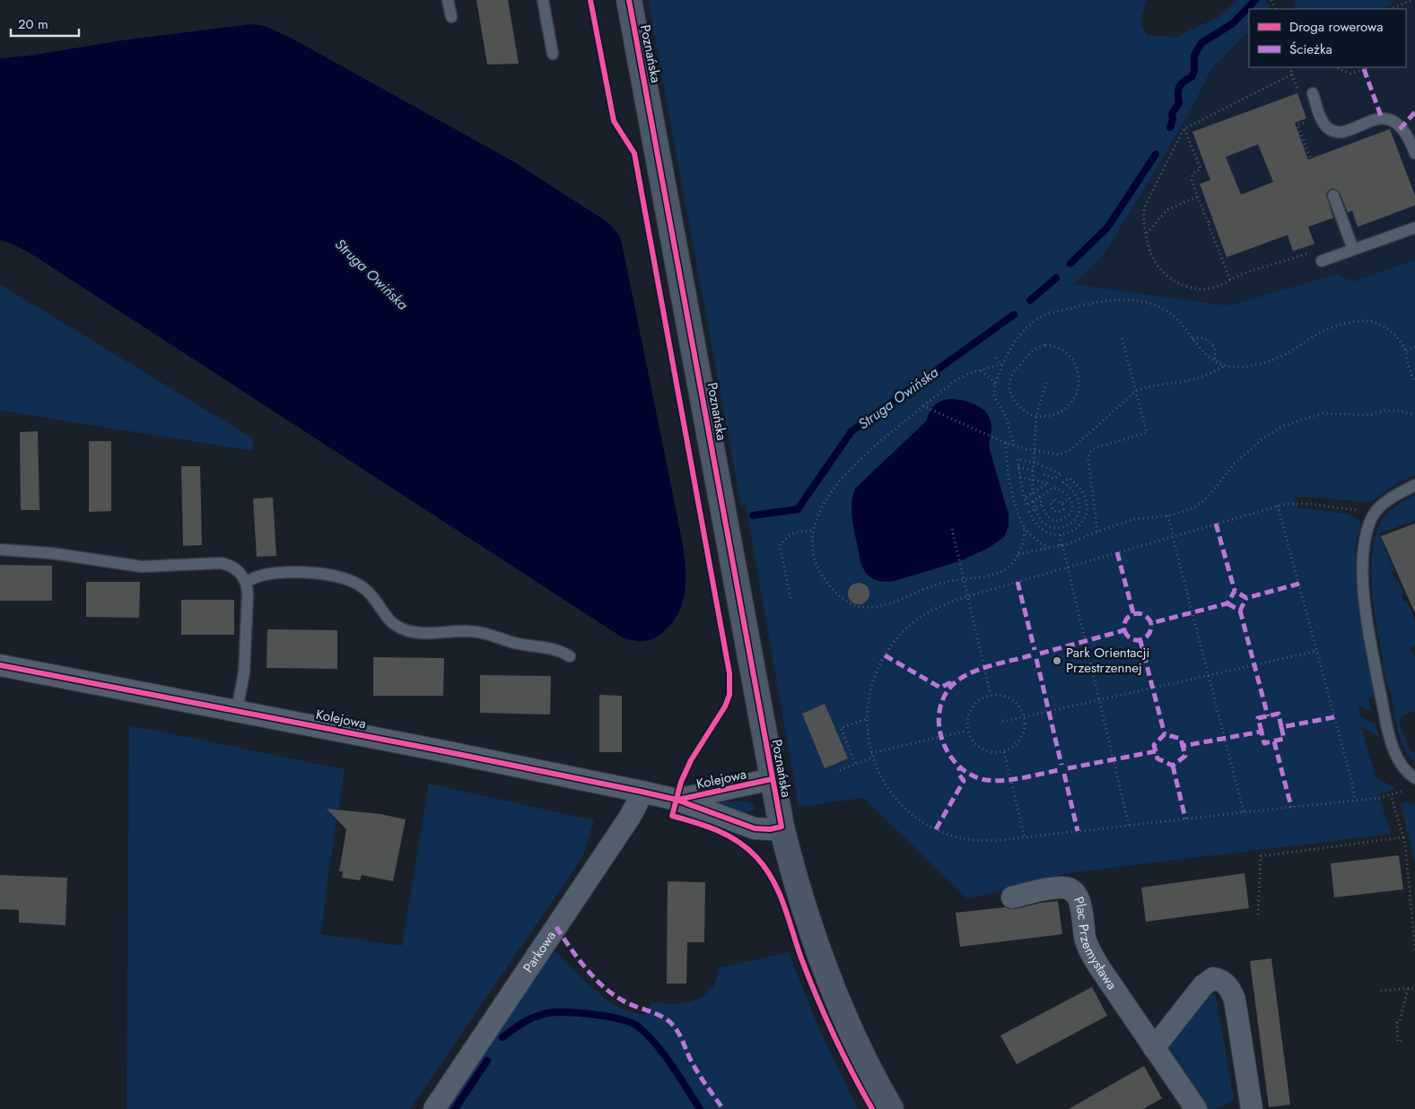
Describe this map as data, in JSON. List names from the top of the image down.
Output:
{
  "streets": {
    "main road": ["Poznańska"],
    "street": ["Kolejowa", "Plac Przemysława", "Parkowa"]
  },
  "crossings": [
    ["Poznańska", "Kolejowa"],
    ["Kolejowa", "Parkowa"]
  ],
  "water": ["Struga Owińska"],
  "places": ["Park Orientacji Przestrzennej"],
  "legend": ["Droga rowerowa", "Ścieżka"],
  "scale_bar": "20 m"
}
